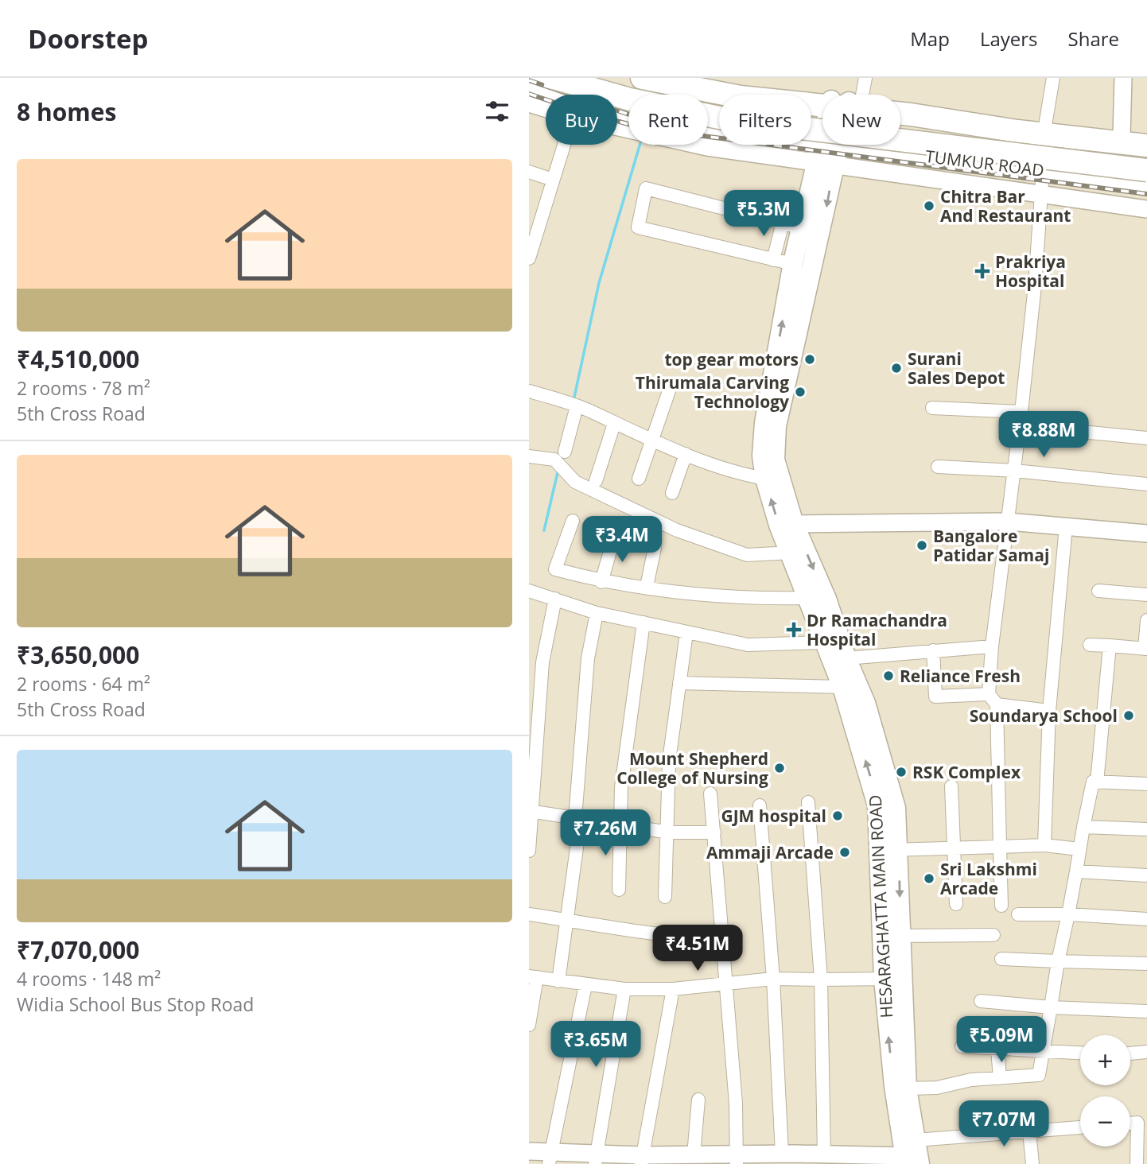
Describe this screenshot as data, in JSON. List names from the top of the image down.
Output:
{
  "streets": {
    "highway": ["TUMKUR ROAD"],
    "main road": ["HESARAGHATTA MAIN ROAD"]
  },
  "crossings": [
    ["TUMKUR ROAD", "HESARAGHATTA MAIN ROAD"]
  ],
  "places": {
    "other": [
      "Chitra Bar And Restaurant",
      "top gear motors",
      "Surani Sales Depot",
      "Thirumala Carving Technology",
      "Bangalore Patidar Samaj",
      "Reliance Fresh",
      "Soundarya School",
      "Mount Shepherd College of Nursing",
      "RSK Complex",
      "GJM hospital",
      "Ammaji Arcade",
      "Sri Lakshmi Arcade"
    ],
    "health": ["Prakriya Hospital", "Dr Ramachandra Hospital"]
  },
  "page": {
    "header": "Doorstep",
    "nav": ["Map", "Layers", "Share"],
    "heading": "8 homes",
    "chip": [
      "Buy",
      "Rent",
      "Filters",
      "New"
    ],
    "list": [
      {
        "name": "₹4,510,000",
        "note": "2 rooms · 78 m² · 5th Cross Road"
      },
      {
        "name": "₹3,650,000",
        "note": "2 rooms · 64 m² · 5th Cross Road"
      },
      {
        "name": "₹7,070,000",
        "note": "4 rooms · 148 m² · Widia School Bus Stop Road"
      }
    ],
    "price": [
      "₹5.3M",
      "₹8.88M",
      "₹3.4M",
      "₹7.26M",
      "₹4.51M",
      "₹5.09M",
      "₹3.65M",
      "₹7.07M"
    ],
    "map_buttons": ["+", "−"]
  }
}
